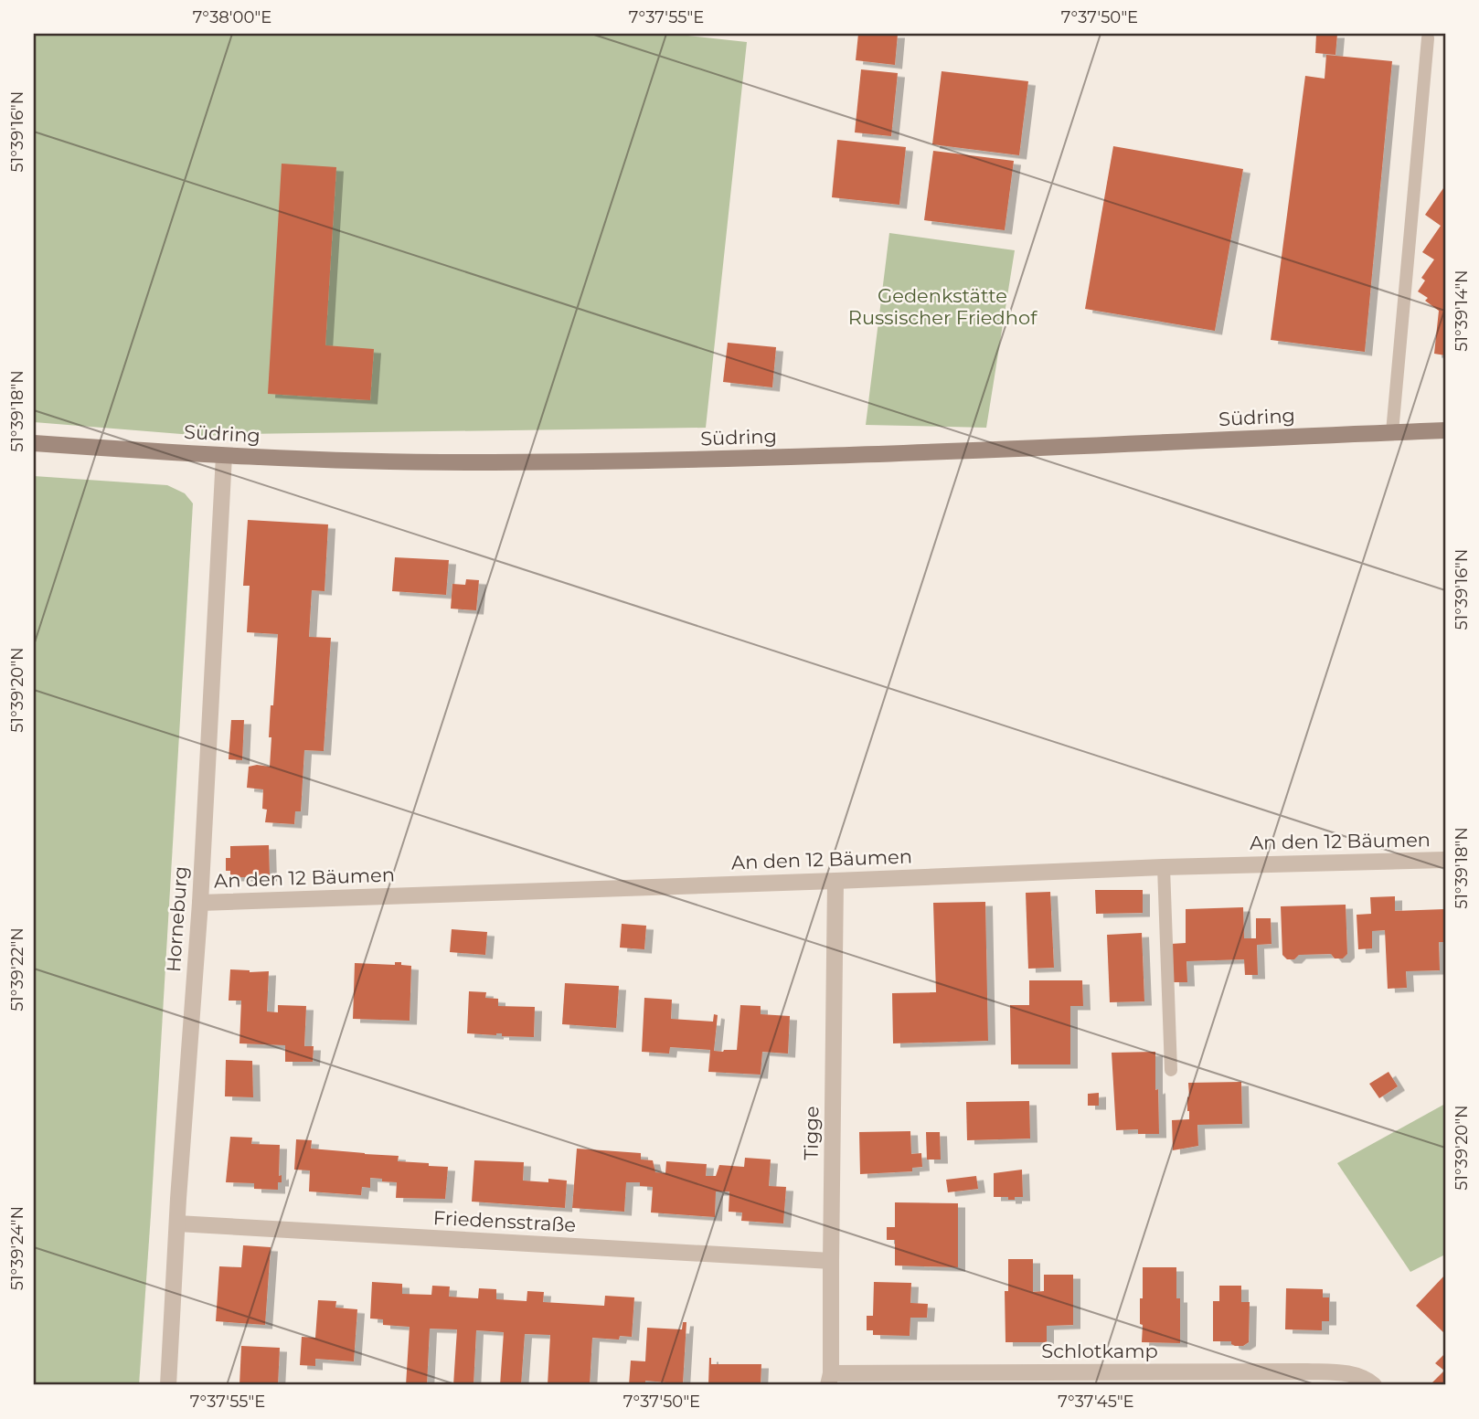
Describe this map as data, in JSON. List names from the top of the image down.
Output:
{
  "streets": {
    "street": [
      "Südring",
      "An den 12 Bäumen",
      "Horneburg",
      "Tigge",
      "Friedensstraße",
      "Schlotkamp"
    ]
  },
  "crossings": [
    ["Südring", "Horneburg"],
    ["An den 12 Bäumen", "Horneburg"],
    ["An den 12 Bäumen", "Tigge"],
    ["Horneburg", "Friedensstraße"],
    ["Tigge", "Friedensstraße"],
    ["Tigge", "Schlotkamp"]
  ],
  "parks": ["Gedenkstätte Russischer Friedhof"],
  "coordinates": [
    "7°38'00\"E",
    "7°37'55\"E",
    "7°37'50\"E",
    "51°39'16\"N",
    "51°39'14\"N",
    "51°39'18\"N",
    "51°39'20\"N",
    "51°39'22\"N",
    "51°39'24\"N",
    "7°37'45\"E"
  ]
}
